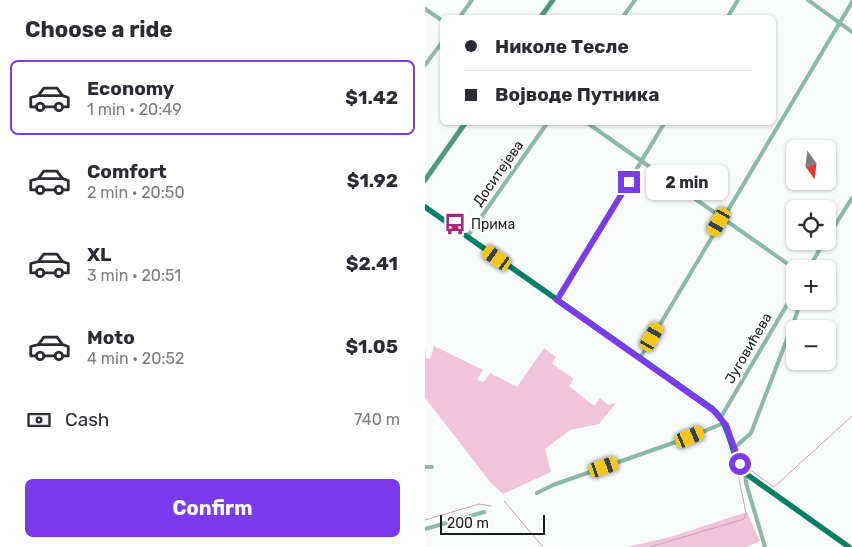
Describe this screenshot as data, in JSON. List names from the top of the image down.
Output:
{
  "streets": {
    "street": ["Доситејева", "Југовићева"]
  },
  "places": {
    "bus stop": ["Прима"]
  },
  "scale_bar": "200 m",
  "north": "bottom",
  "page": {
    "heading": "Choose a ride",
    "banner": ["Николе Тесле", "Војводе Путника"],
    "list": [
      {
        "name": "Economy",
        "note": "1 min · 20:49",
        "value": "$1.42"
      },
      {
        "name": "Comfort",
        "note": "2 min · 20:50",
        "value": "$1.92"
      },
      {
        "name": "XL",
        "note": "3 min · 20:51",
        "value": "$2.41"
      },
      {
        "name": "Moto",
        "note": "4 min · 20:52",
        "value": "$1.05"
      }
    ],
    "map_buttons": ["+", "−"],
    "bubble": "2 min",
    "pay": ["Cash", "740 m"],
    "buttons": "Confirm",
    "scale": "200 m"
  }
}
